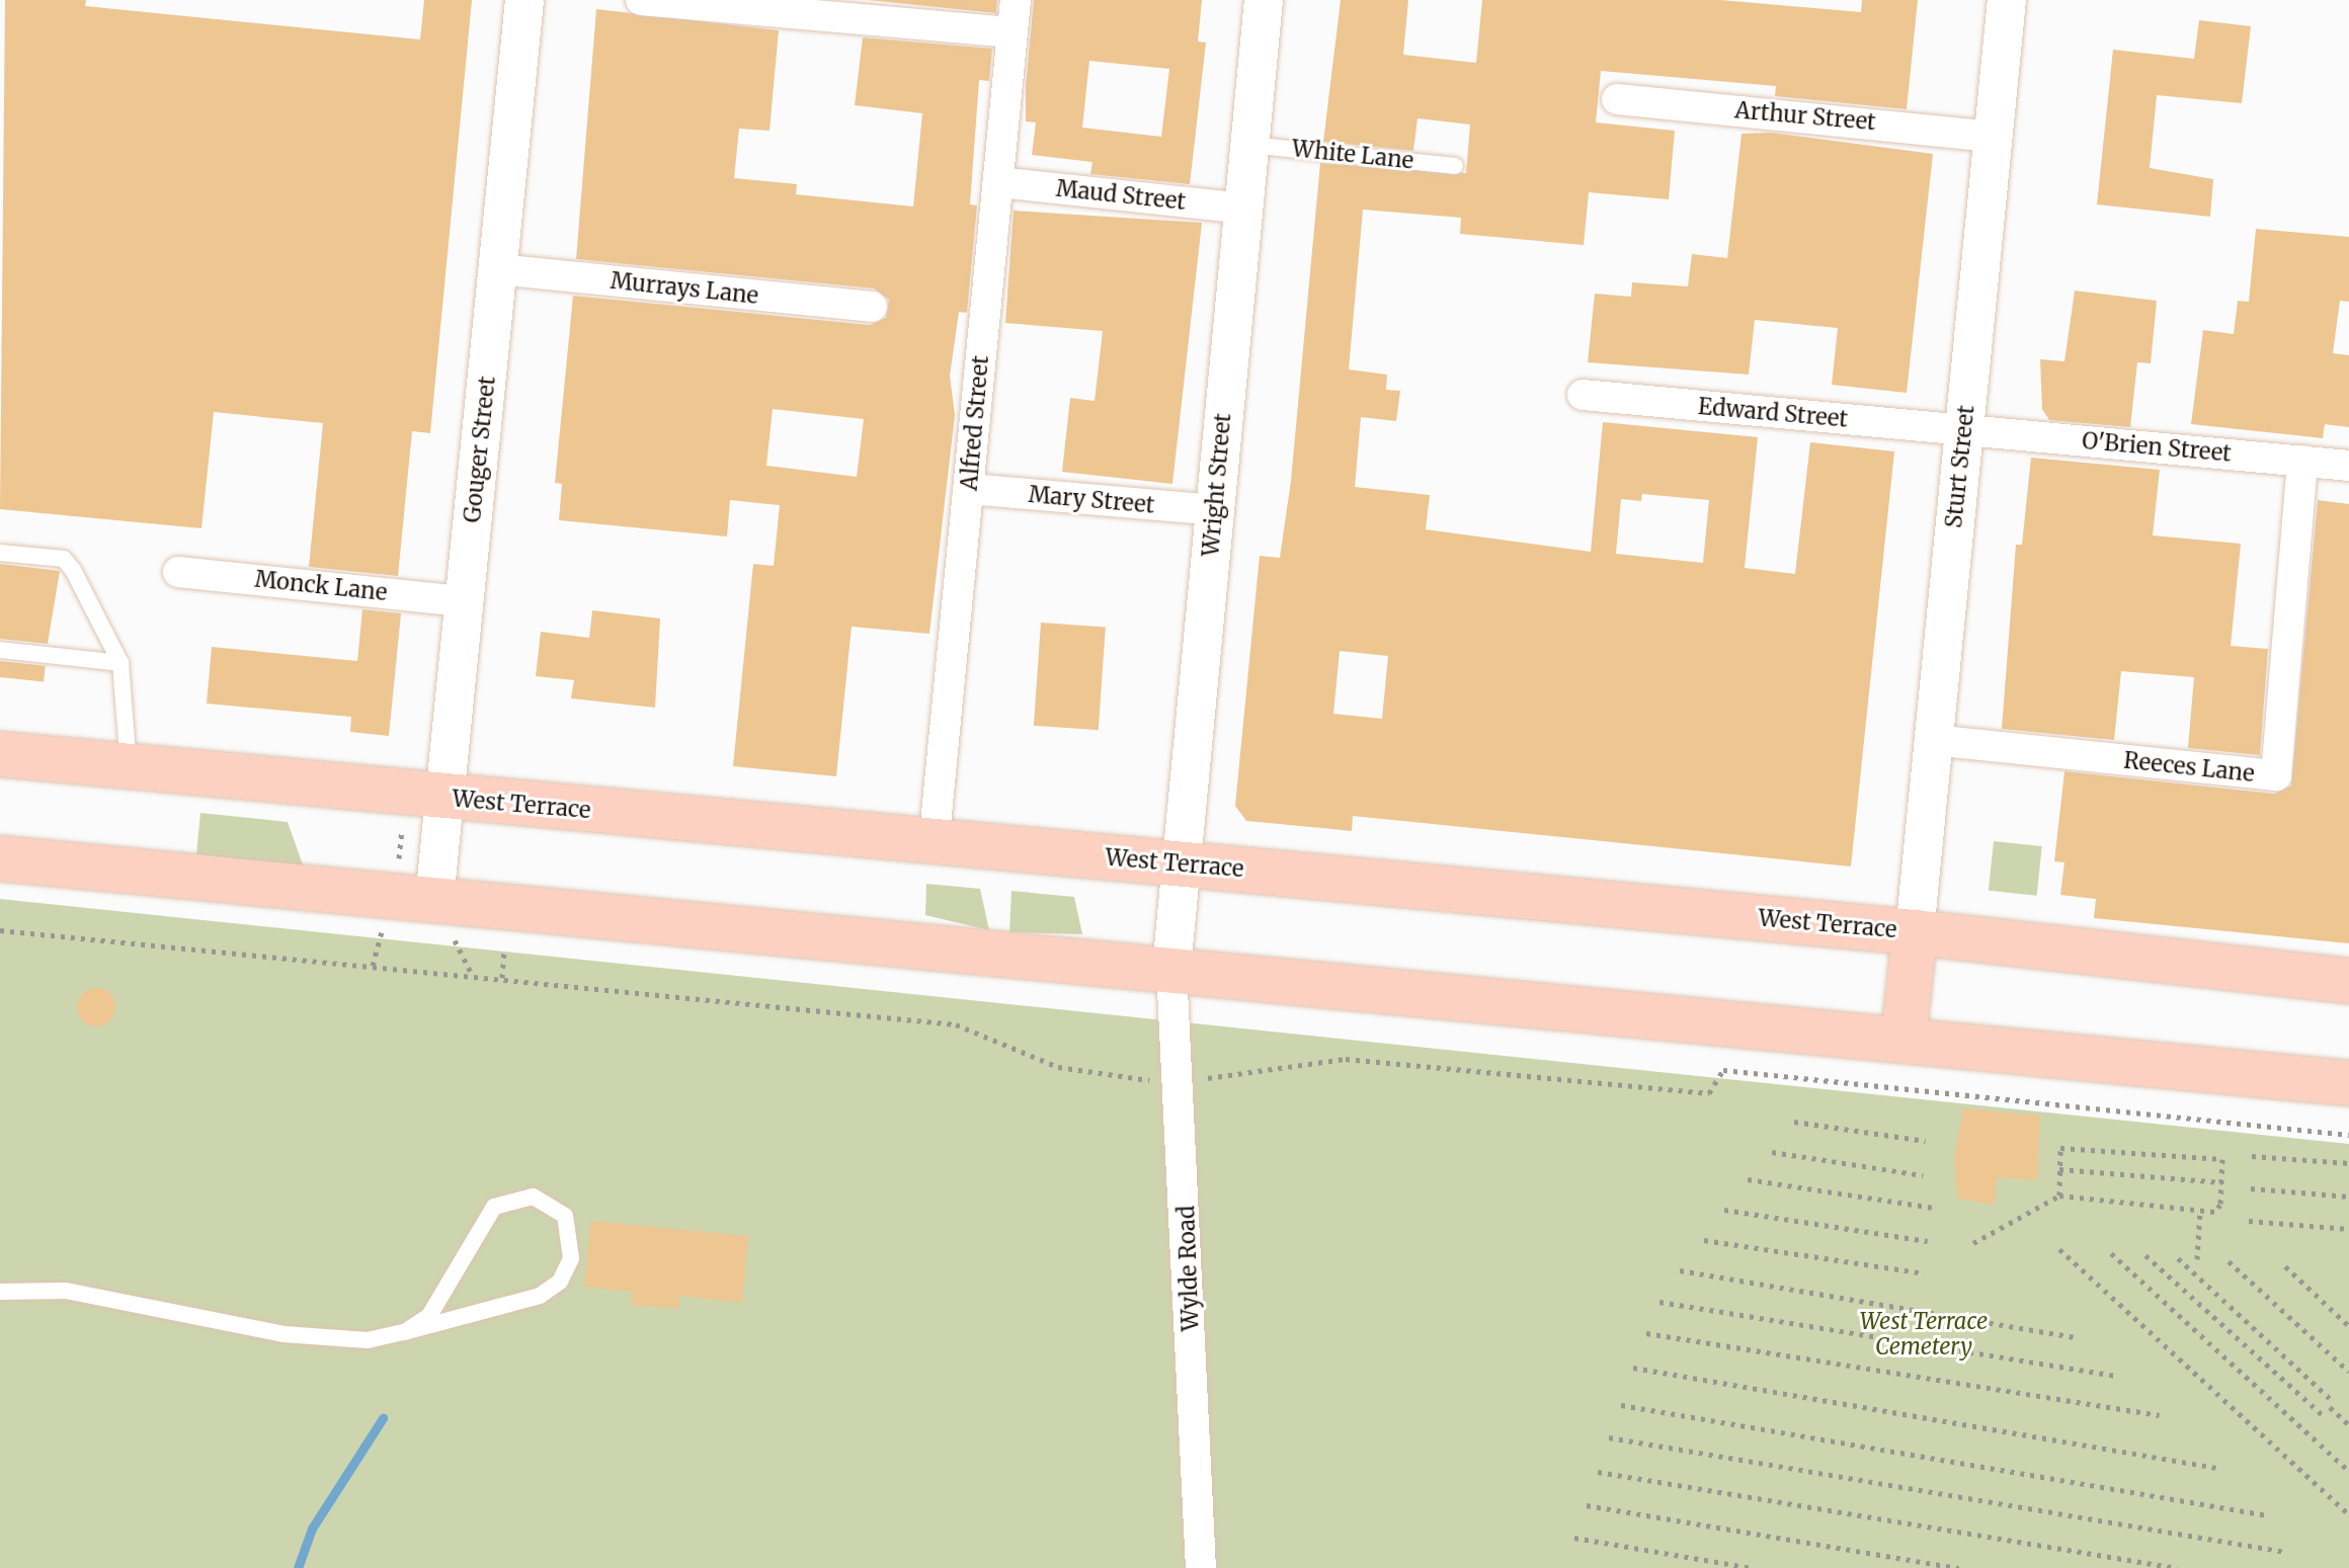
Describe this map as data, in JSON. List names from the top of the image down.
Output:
{
  "streets": {
    "main road": ["West Terrace"],
    "street": [
      "Arthur Street",
      "Maud Street",
      "Murrays Lane",
      "Edward Street",
      "Alfred Street",
      "O'Brien Street",
      "Gouger Street",
      "Sturt Street",
      "Wright Street",
      "Mary Street",
      "Monck Lane",
      "Reeces Lane",
      "Wylde Road"
    ],
    "lane": ["White Lane"]
  },
  "crossings": [
    ["Arthur Street", "Sturt Street"],
    ["White Lane", "Wright Street"],
    ["Maud Street", "Alfred Street"],
    ["Maud Street", "Wright Street"],
    ["Murrays Lane", "Gouger Street"],
    ["Edward Street", "O'Brien Street"],
    ["Edward Street", "Sturt Street"],
    ["Alfred Street", "Mary Street"],
    ["Alfred Street", "West Terrace"],
    ["O'Brien Street", "Sturt Street"],
    ["O'Brien Street", "Reeces Lane"],
    ["Gouger Street", "Monck Lane"],
    ["Gouger Street", "West Terrace"],
    ["Sturt Street", "Reeces Lane"],
    ["Sturt Street", "West Terrace"],
    ["Wright Street", "Mary Street"],
    ["Wright Street", "West Terrace"],
    ["Wright Street", "Wylde Road"]
  ],
  "parks": ["West Terrace Cemetery"]
}
